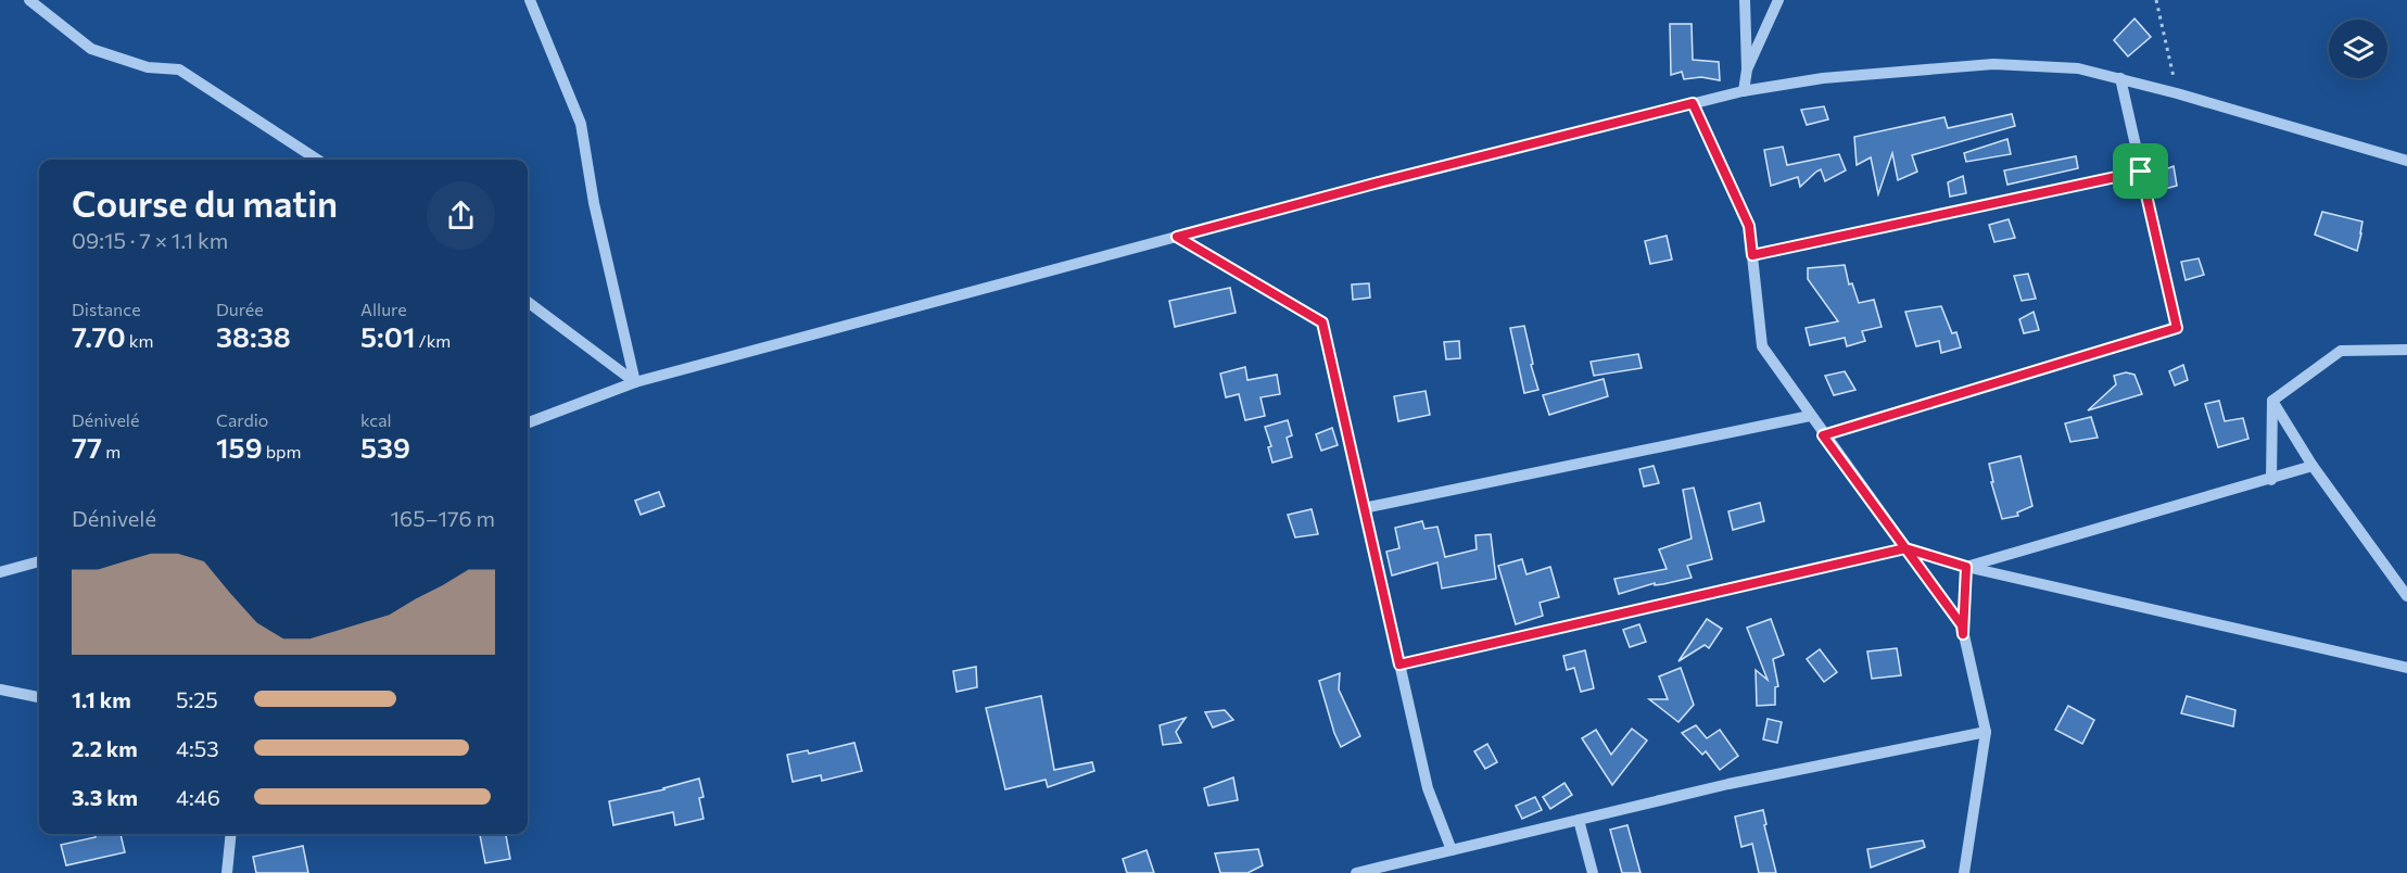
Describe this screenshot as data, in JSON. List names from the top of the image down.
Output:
{
  "page": {
    "heading": ["Course du matin", "09:15 · 7 × 1.1 km"],
    "stats": [
      ["Distance", "7.70 km"],
      ["Durée", "38:38"],
      ["Allure", "5:01 /km"],
      ["Dénivelé", "77 m"],
      ["Cardio", "159 bpm"],
      ["kcal", "539"]
    ],
    "chart": ["Dénivelé", "165–176 m"],
    "list": [
      {
        "name": "1.1 km",
        "note": "5:25"
      },
      {
        "name": "2.2 km",
        "note": "4:53"
      },
      {
        "name": "3.3 km",
        "note": "4:46"
      }
    ]
  }
}
